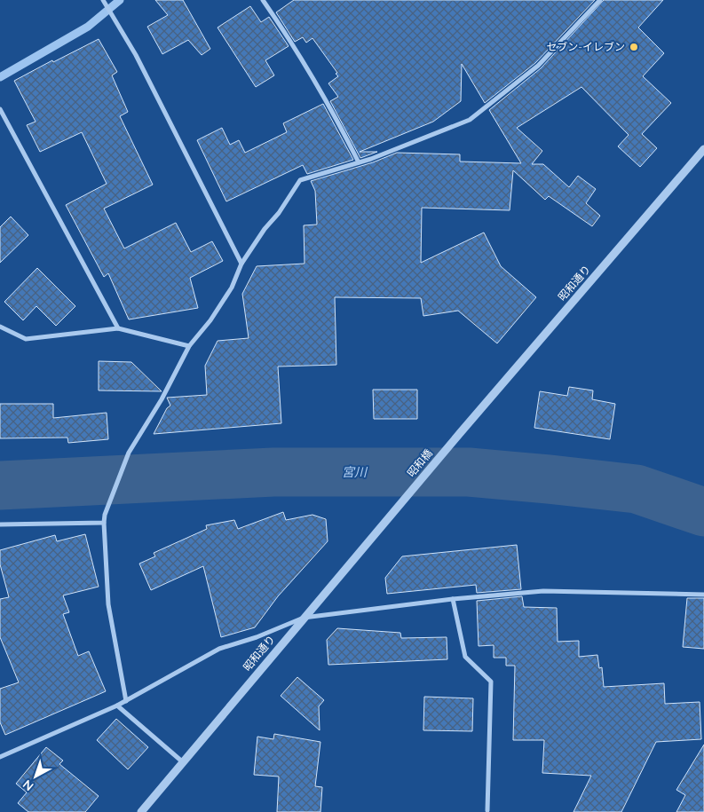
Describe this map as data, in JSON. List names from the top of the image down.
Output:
{
  "streets": {
    "street": ["昭和通り", "昭和橋"]
  },
  "crossings": [
    ["昭和通り", "昭和橋"]
  ],
  "water": ["宮川"],
  "places": ["セブン-イレブン"],
  "north": "bottom left"
}
